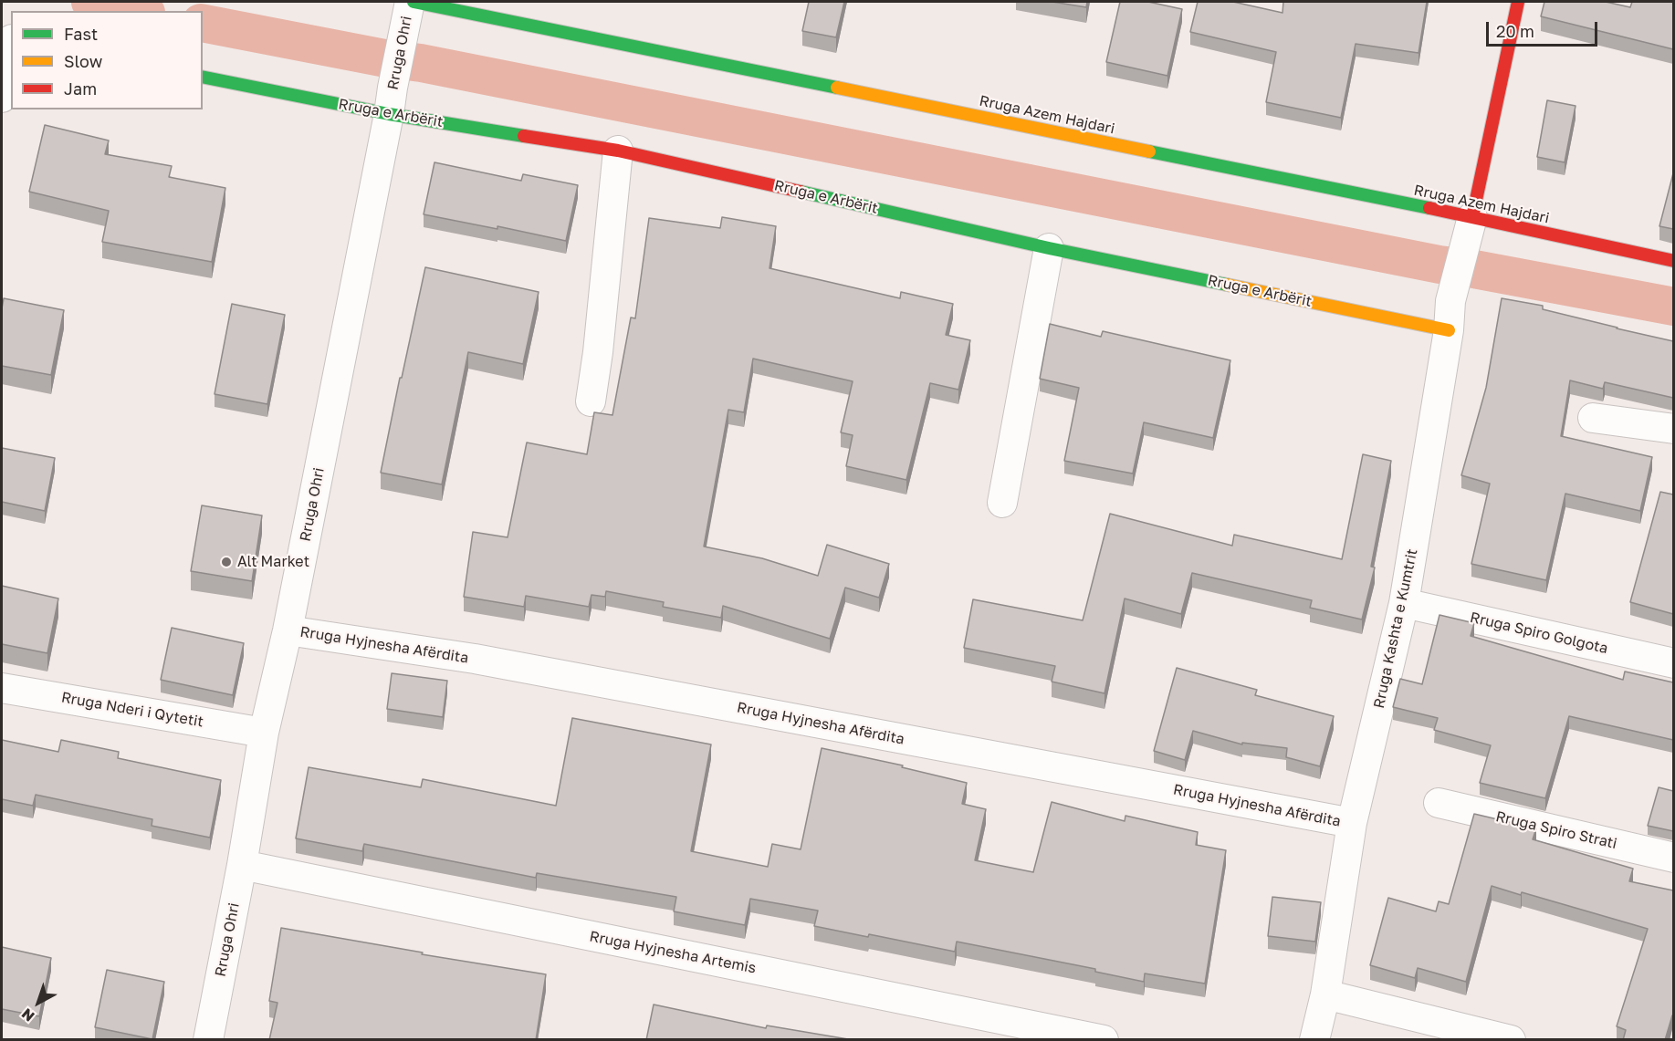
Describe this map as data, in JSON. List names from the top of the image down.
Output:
{
  "streets": {
    "street": [
      "Rruga Ohri",
      "Rruga e Arbërit",
      "Rruga Azem Hajdari",
      "Rruga Kashta e Kumtrit",
      "Rruga Spiro Golgota",
      "Rruga Hyjnesha Afërdita",
      "Rruga Nderi i Qytetit",
      "Rruga Spiro Strati",
      "Rruga Hyjnesha Artemis"
    ]
  },
  "crossings": [
    ["Rruga Ohri", "Rruga e Arbërit"],
    ["Rruga Ohri", "Rruga Azem Hajdari"],
    ["Rruga Ohri", "Rruga Hyjnesha Afërdita"],
    ["Rruga Ohri", "Rruga Nderi i Qytetit"],
    ["Rruga Ohri", "Rruga Hyjnesha Artemis"],
    ["Rruga e Arbërit", "Rruga Kashta e Kumtrit"],
    ["Rruga Azem Hajdari", "Rruga Kashta e Kumtrit"],
    ["Rruga Kashta e Kumtrit", "Rruga Spiro Golgota"],
    ["Rruga Kashta e Kumtrit", "Rruga Hyjnesha Afërdita"]
  ],
  "places": ["Alt Market"],
  "legend": ["Fast", "Slow", "Jam"],
  "scale_bar": "20 m",
  "north": "bottom left"
}
